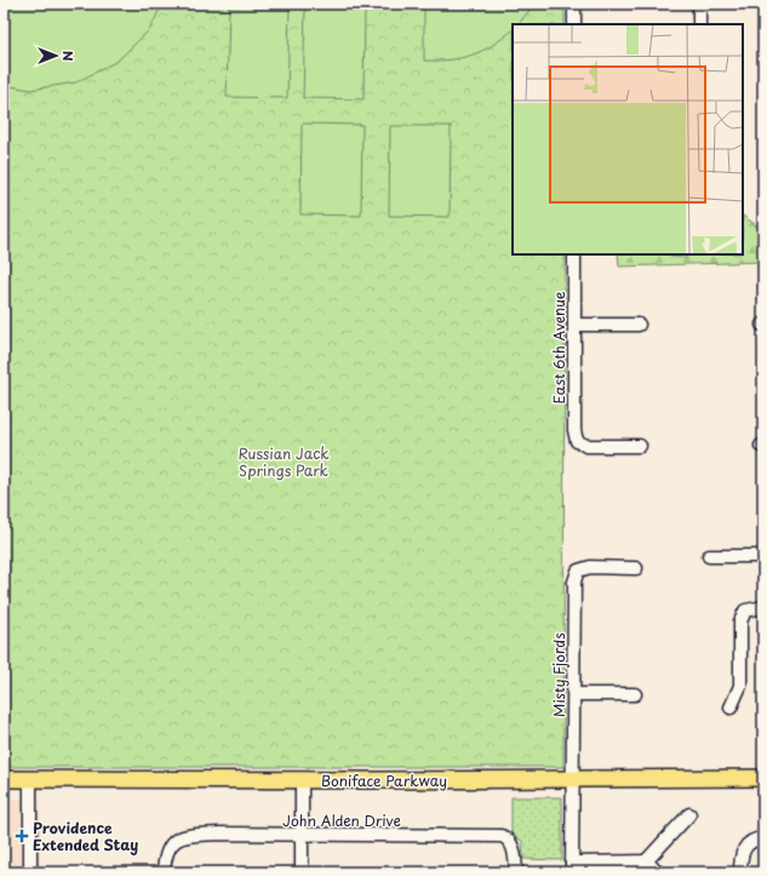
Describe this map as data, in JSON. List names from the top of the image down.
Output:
{
  "streets": {
    "main road": ["Boniface Parkway"],
    "street": ["East 6th Avenue", "Misty Fjords", "John Alden Drive"]
  },
  "crossings": [
    ["Misty Fjords", "Boniface Parkway"]
  ],
  "parks": ["Russian Jack Springs Park"],
  "places": {
    "health": ["Providence Extended Stay"]
  },
  "north": "right"
}
